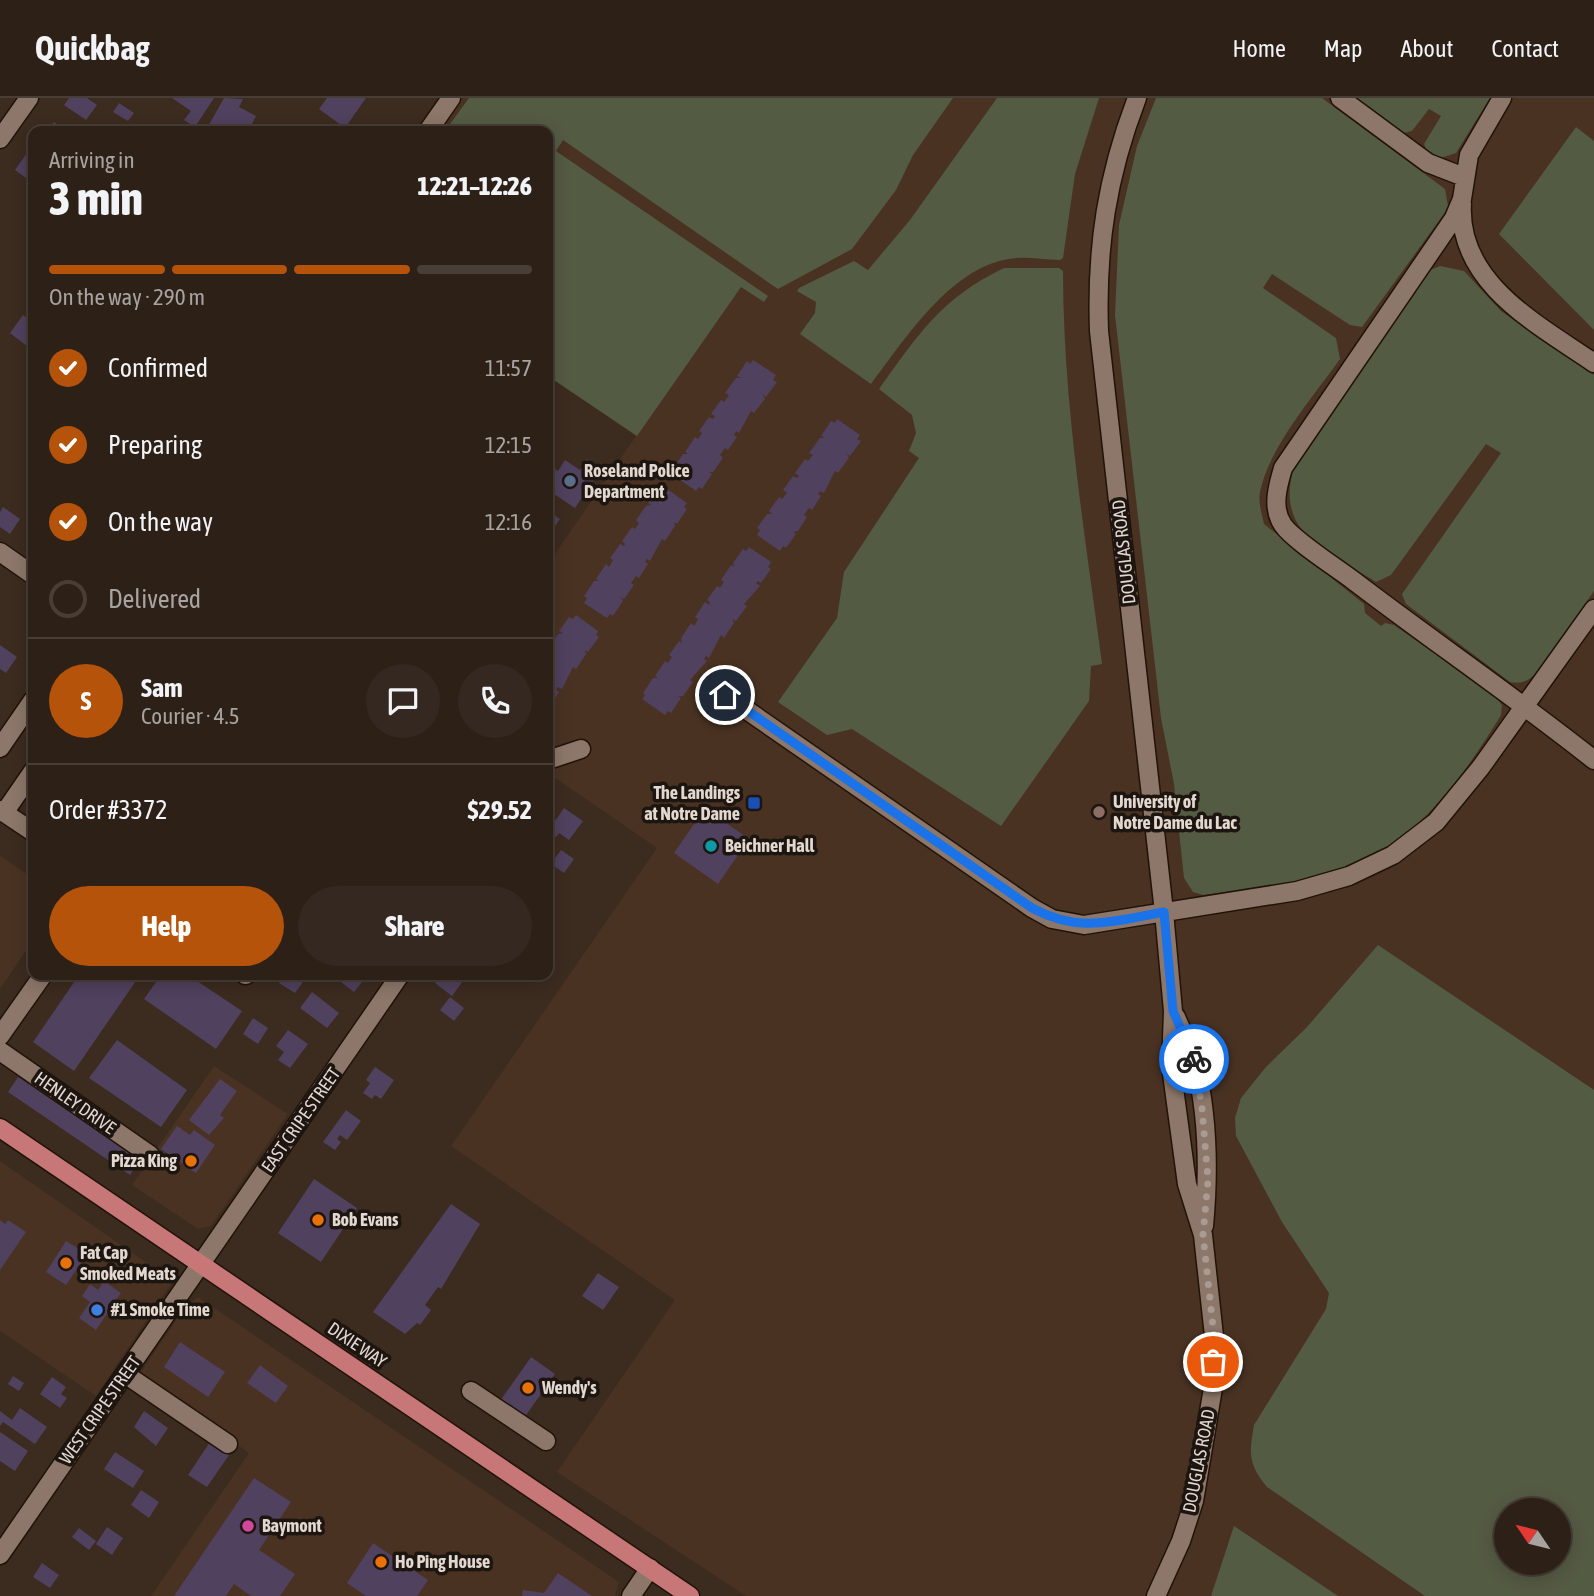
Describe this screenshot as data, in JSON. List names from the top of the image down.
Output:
{
  "streets": {
    "main road": ["DIXIE WAY"],
    "street": [
      "DOUGLAS ROAD",
      "HENLEY DRIVE",
      "EAST CRIPE STREET",
      "WEST CRIPE STREET"
    ]
  },
  "crossings": [
    ["EAST CRIPE STREET", "DIXIE WAY"],
    ["EAST CRIPE STREET", "WEST CRIPE STREET"],
    ["DIXIE WAY", "WEST CRIPE STREET"]
  ],
  "places": {
    "other": [
      "Roseland Police Department",
      "University of Notre Dame du Lac",
      "Beichner Hall",
      "Pizza King",
      "Bob Evans",
      "Fat Cap Smoked Meats",
      "#1 Smoke Time",
      "Wendy's",
      "Baymont",
      "Ho Ping House"
    ],
    "transit": ["The Landings at Notre Dame"]
  },
  "north": "top left",
  "page": {
    "header": "Quickbag",
    "nav": [
      "Home",
      "Map",
      "About",
      "Contact"
    ],
    "heading": ["3 min", "Arriving in", "12:21–12:26"],
    "panel": [
      "Sam",
      "Courier · 4.5",
      "Order #3372",
      "$29.52"
    ],
    "bar": "On the way · 290 m",
    "list": [
      ["Confirmed", "11:57"],
      ["Preparing", "12:15"],
      ["On the way", "12:16"],
      "Delivered"
    ],
    "round": "S",
    "buttons": ["Help", "Share"]
  }
}
